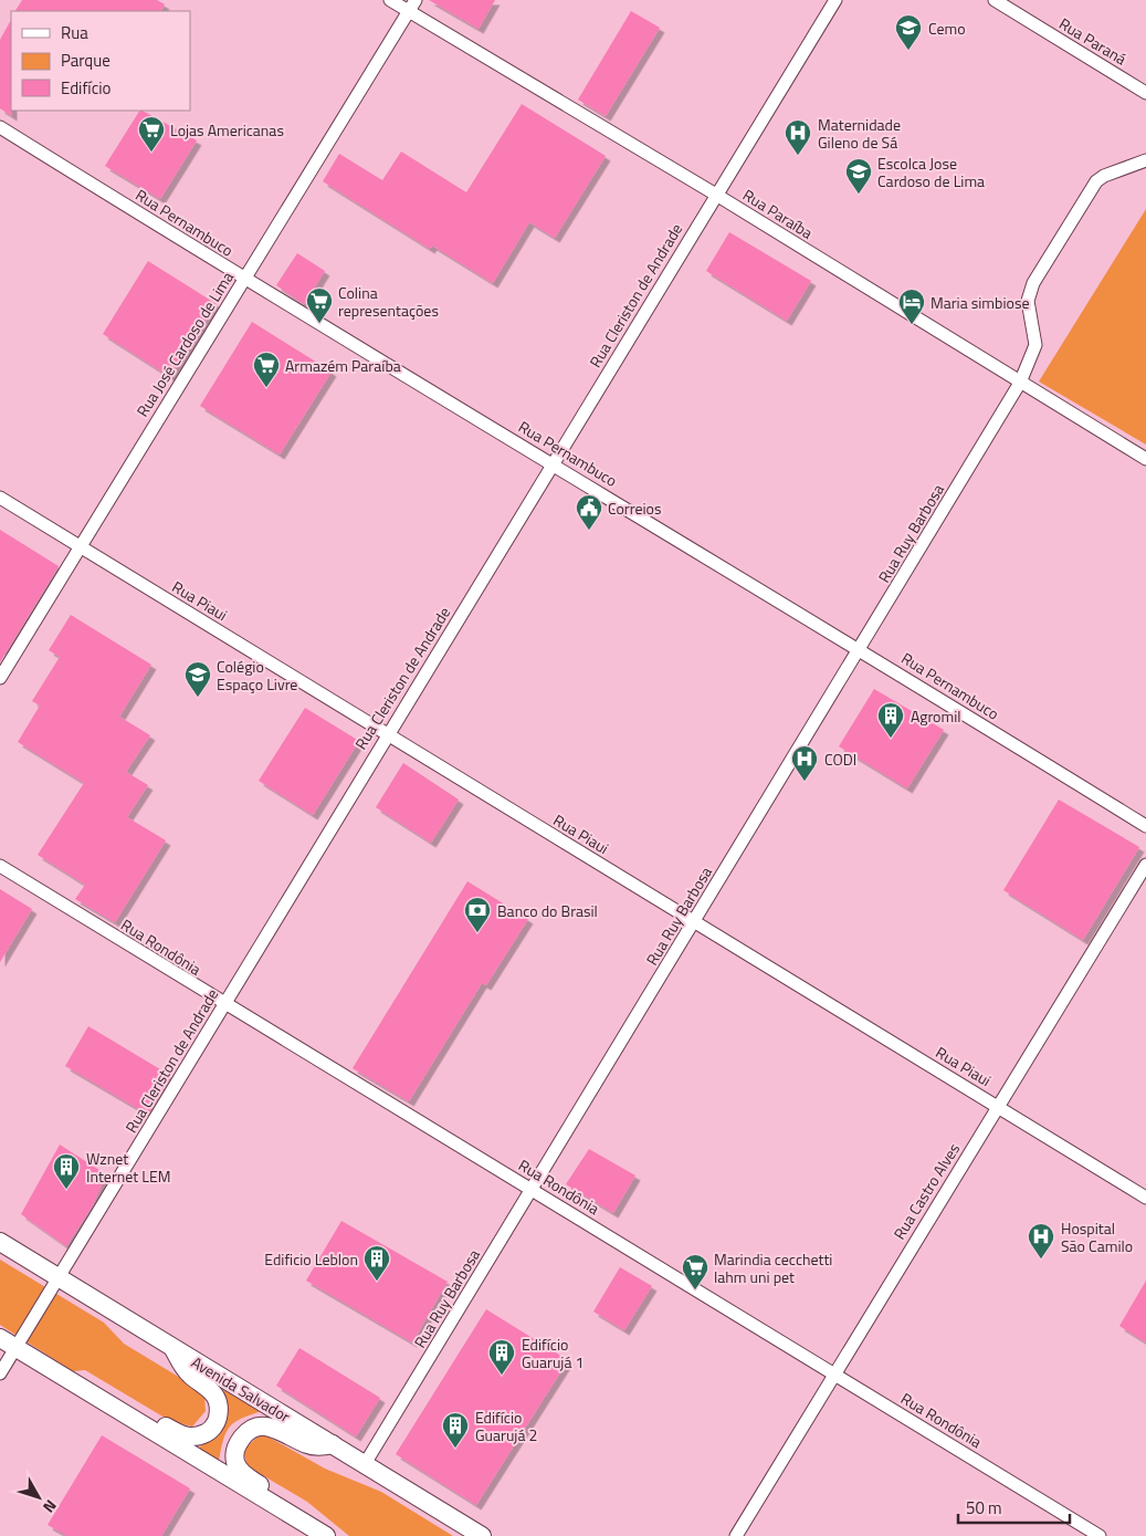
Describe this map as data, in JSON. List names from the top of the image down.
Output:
{
  "streets": {
    "main road": ["Avenida Salvador"],
    "street": [
      "Rua Paraná",
      "Rua Paraíba",
      "Rua Pernambuco",
      "Rua Cleriston de Andrade",
      "Rua José Cardoso de Lima",
      "Rua Ruy Barbosa",
      "Rua Piaui",
      "Rua Rondônia",
      "Rua Castro Alves"
    ]
  },
  "crossings": [
    ["Rua Paraíba", "Rua Cleriston de Andrade"],
    ["Rua Paraíba", "Rua José Cardoso de Lima"],
    ["Rua Paraíba", "Rua Ruy Barbosa"],
    ["Rua Pernambuco", "Rua Cleriston de Andrade"],
    ["Rua Pernambuco", "Rua José Cardoso de Lima"],
    ["Rua Pernambuco", "Rua Ruy Barbosa"],
    ["Rua Cleriston de Andrade", "Rua Piaui"],
    ["Rua Cleriston de Andrade", "Rua Rondônia"],
    ["Rua Cleriston de Andrade", "Avenida Salvador"],
    ["Rua José Cardoso de Lima", "Rua Piaui"],
    ["Rua Ruy Barbosa", "Rua Piaui"],
    ["Rua Ruy Barbosa", "Rua Rondônia"],
    ["Rua Ruy Barbosa", "Avenida Salvador"],
    ["Rua Piaui", "Rua Castro Alves"],
    ["Rua Rondônia", "Rua Castro Alves"]
  ],
  "places": {
    "school or university": ["Cemo", "Escolca Jose Cardoso de Lima", "Colégio Espaço Livre"],
    "supermarket": [
      "Lojas Americanas",
      "Colina representações",
      "Armazém Paraíba",
      "Marindia cecchetti lahm uni pet"
    ],
    "hospital": ["Maternidade Gileno de Sá", "CODI", "Hospital São Camilo"],
    "hotel": ["Maria simbiose"],
    "public building": ["Correios"],
    "building": [
      "Agromil",
      "Wznet Internet LEM",
      "Edificio Leblon",
      "Edifício Guarujá 1",
      "Edifício Guarujá 2"
    ],
    "bank": ["Banco do Brasil"]
  },
  "legend": ["Rua", "Parque", "Edifício"],
  "scale_bar": "50 m",
  "north": "bottom right"
}
